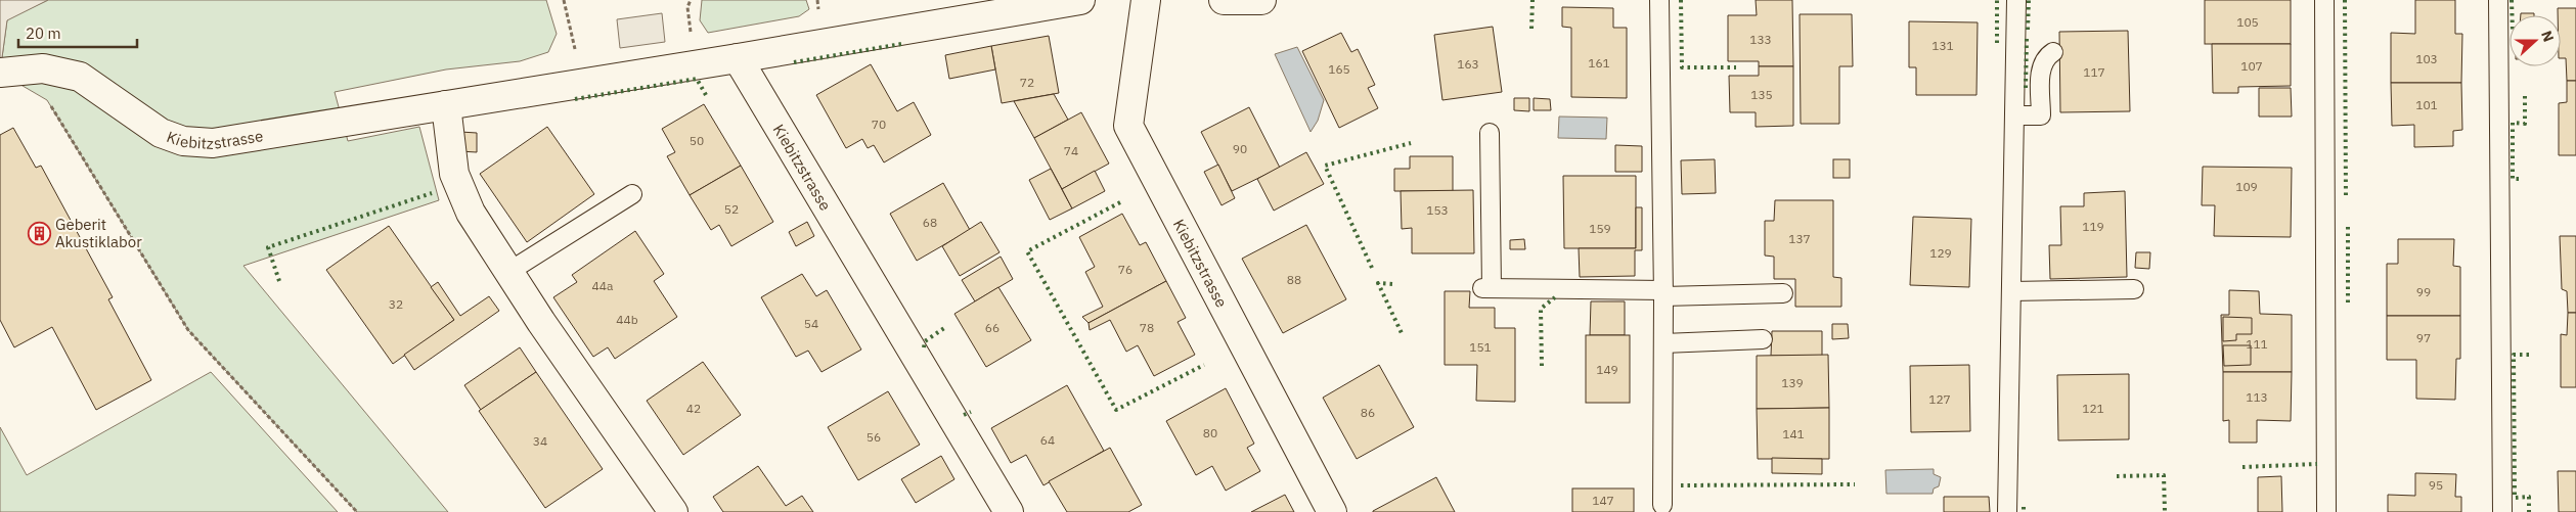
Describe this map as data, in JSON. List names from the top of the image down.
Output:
{
  "streets": {
    "street": ["Kiebitzstrasse"]
  },
  "places": {
    "building": ["Geberit Akustiklabor"]
  },
  "house_numbers": [
    "105",
    "133",
    "131",
    "103",
    "161",
    "163",
    "107",
    "165",
    "117",
    "72",
    "135",
    "101",
    "70",
    "50",
    "90",
    "74",
    "109",
    "52",
    "153",
    "68",
    "119",
    "159",
    "137",
    "129",
    "76",
    "88",
    "44a",
    "99",
    "32",
    "44b",
    "54",
    "66",
    "78",
    "97",
    "111",
    "151",
    "149",
    "139",
    "113",
    "127",
    "42",
    "121",
    "86",
    "80",
    "141",
    "56",
    "64",
    "34",
    "95",
    "147"
  ],
  "scale_bar": "20 m",
  "north": "right"
}
